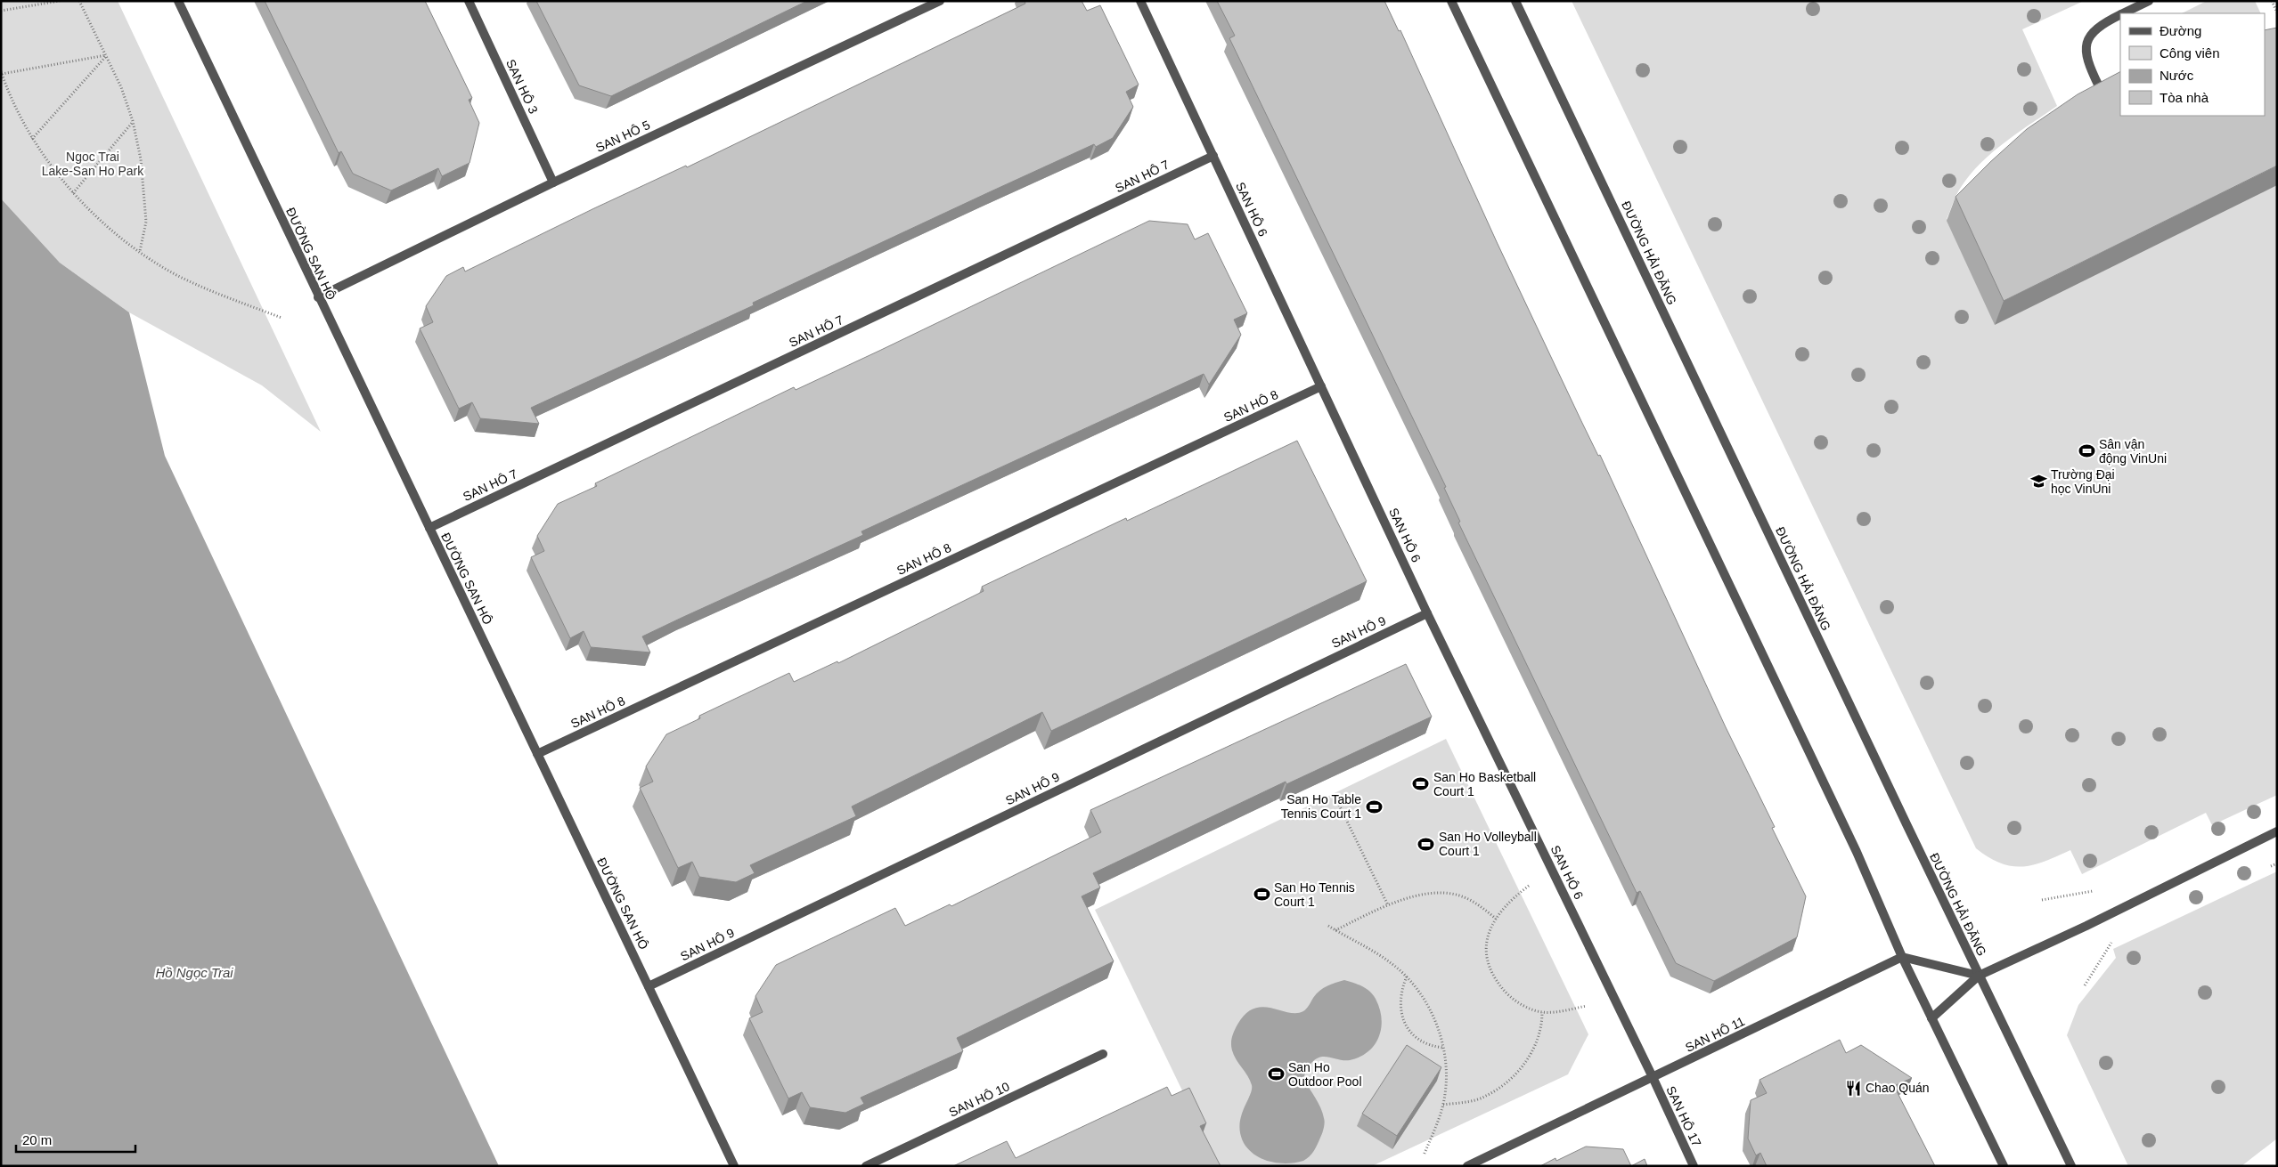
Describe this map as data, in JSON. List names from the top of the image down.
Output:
{
  "streets": {
    "street": [
      "SAN HÔ 3",
      "SAN HÔ 5",
      "SAN HÔ 7",
      "SAN HÔ 6",
      "ĐƯỜNG HẢI ĐĂNG",
      "ĐƯỜNG SAN HÔ",
      "SAN HÔ 8",
      "SAN HÔ 9",
      "SAN HÔ 11",
      "SAN HÔ 10",
      "SAN HÔ 17"
    ]
  },
  "crossings": [
    ["SAN HÔ 3", "SAN HÔ 5"],
    ["SAN HÔ 5", "ĐƯỜNG SAN HÔ"],
    ["SAN HÔ 7", "SAN HÔ 6"],
    ["SAN HÔ 7", "ĐƯỜNG SAN HÔ"],
    ["SAN HÔ 6", "SAN HÔ 8"],
    ["SAN HÔ 6", "SAN HÔ 9"],
    ["SAN HÔ 6", "SAN HÔ 11"],
    ["SAN HÔ 6", "SAN HÔ 17"],
    ["ĐƯỜNG SAN HÔ", "SAN HÔ 8"],
    ["ĐƯỜNG SAN HÔ", "SAN HÔ 9"],
    ["SAN HÔ 11", "SAN HÔ 17"]
  ],
  "water": ["Hồ Ngọc Trai"],
  "parks": ["Ngoc Trai Lake-San Ho Park"],
  "places": {
    "sports": [
      "Sân vận động VinUni",
      "San Ho Basketball Court 1",
      "San Ho Table Tennis Court 1",
      "San Ho Volleyball Court 1",
      "San Ho Tennis Court 1",
      "San Ho Outdoor Pool"
    ],
    "school or university": ["Trường Đại học VinUni"],
    "restaurant": ["Chao Quán"]
  },
  "legend": [
    "Đường",
    "Công viên",
    "Nước",
    "Tòa nhà"
  ],
  "scale_bar": "20 m"
}
